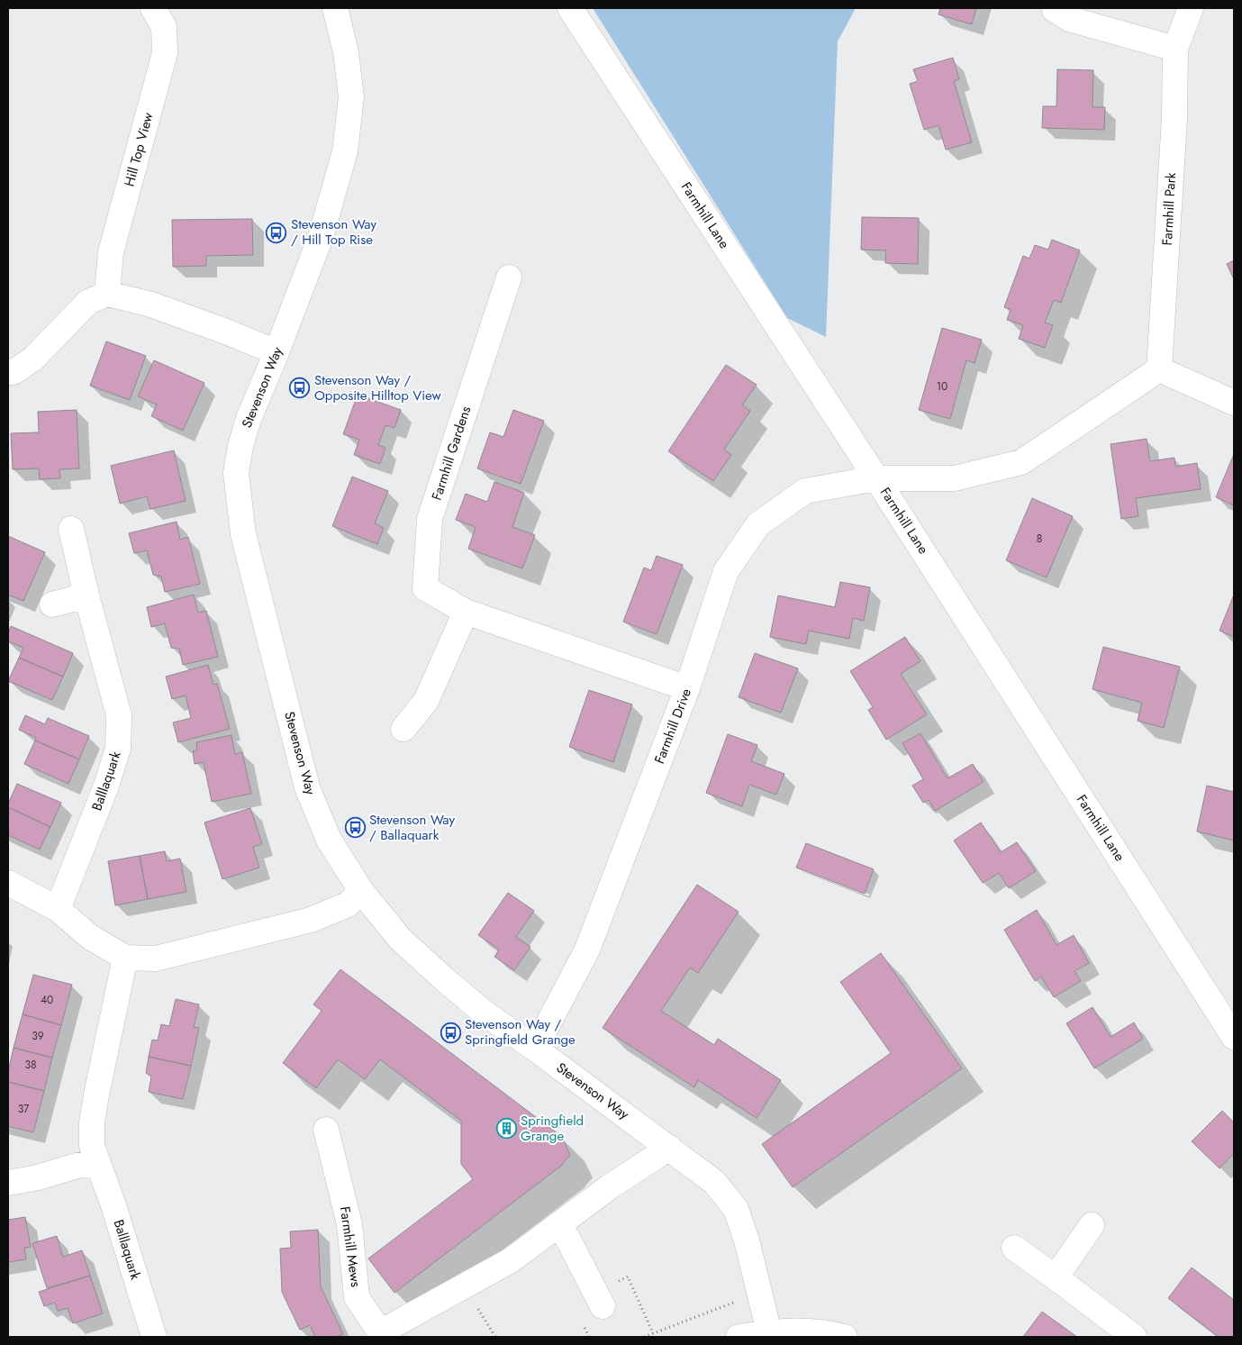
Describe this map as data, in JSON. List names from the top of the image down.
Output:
{
  "streets": {
    "street": [
      "Hill Top View",
      "Farmhill Park",
      "Farmhill Lane",
      "Stevenson Way",
      "Farmhill Gardens",
      "Farmhill Drive",
      "Balllaquark",
      "Farmhill Mews"
    ]
  },
  "crossings": [
    ["Farmhill Lane", "Farmhill Drive"],
    ["Stevenson Way", "Farmhill Drive"],
    ["Stevenson Way", "Farmhill Mews"],
    ["Farmhill Gardens", "Farmhill Drive"]
  ],
  "places": {
    "bus stop": [
      "Stevenson Way / Hill Top Rise",
      "Stevenson Way / Opposite Hilltop View",
      "Stevenson Way / Ballaquark",
      "Stevenson Way / Springfield Grange"
    ],
    "building": ["Springfield Grange"]
  },
  "house_numbers": [
    "10",
    "8",
    "40",
    "39",
    "38",
    "37"
  ]
}
